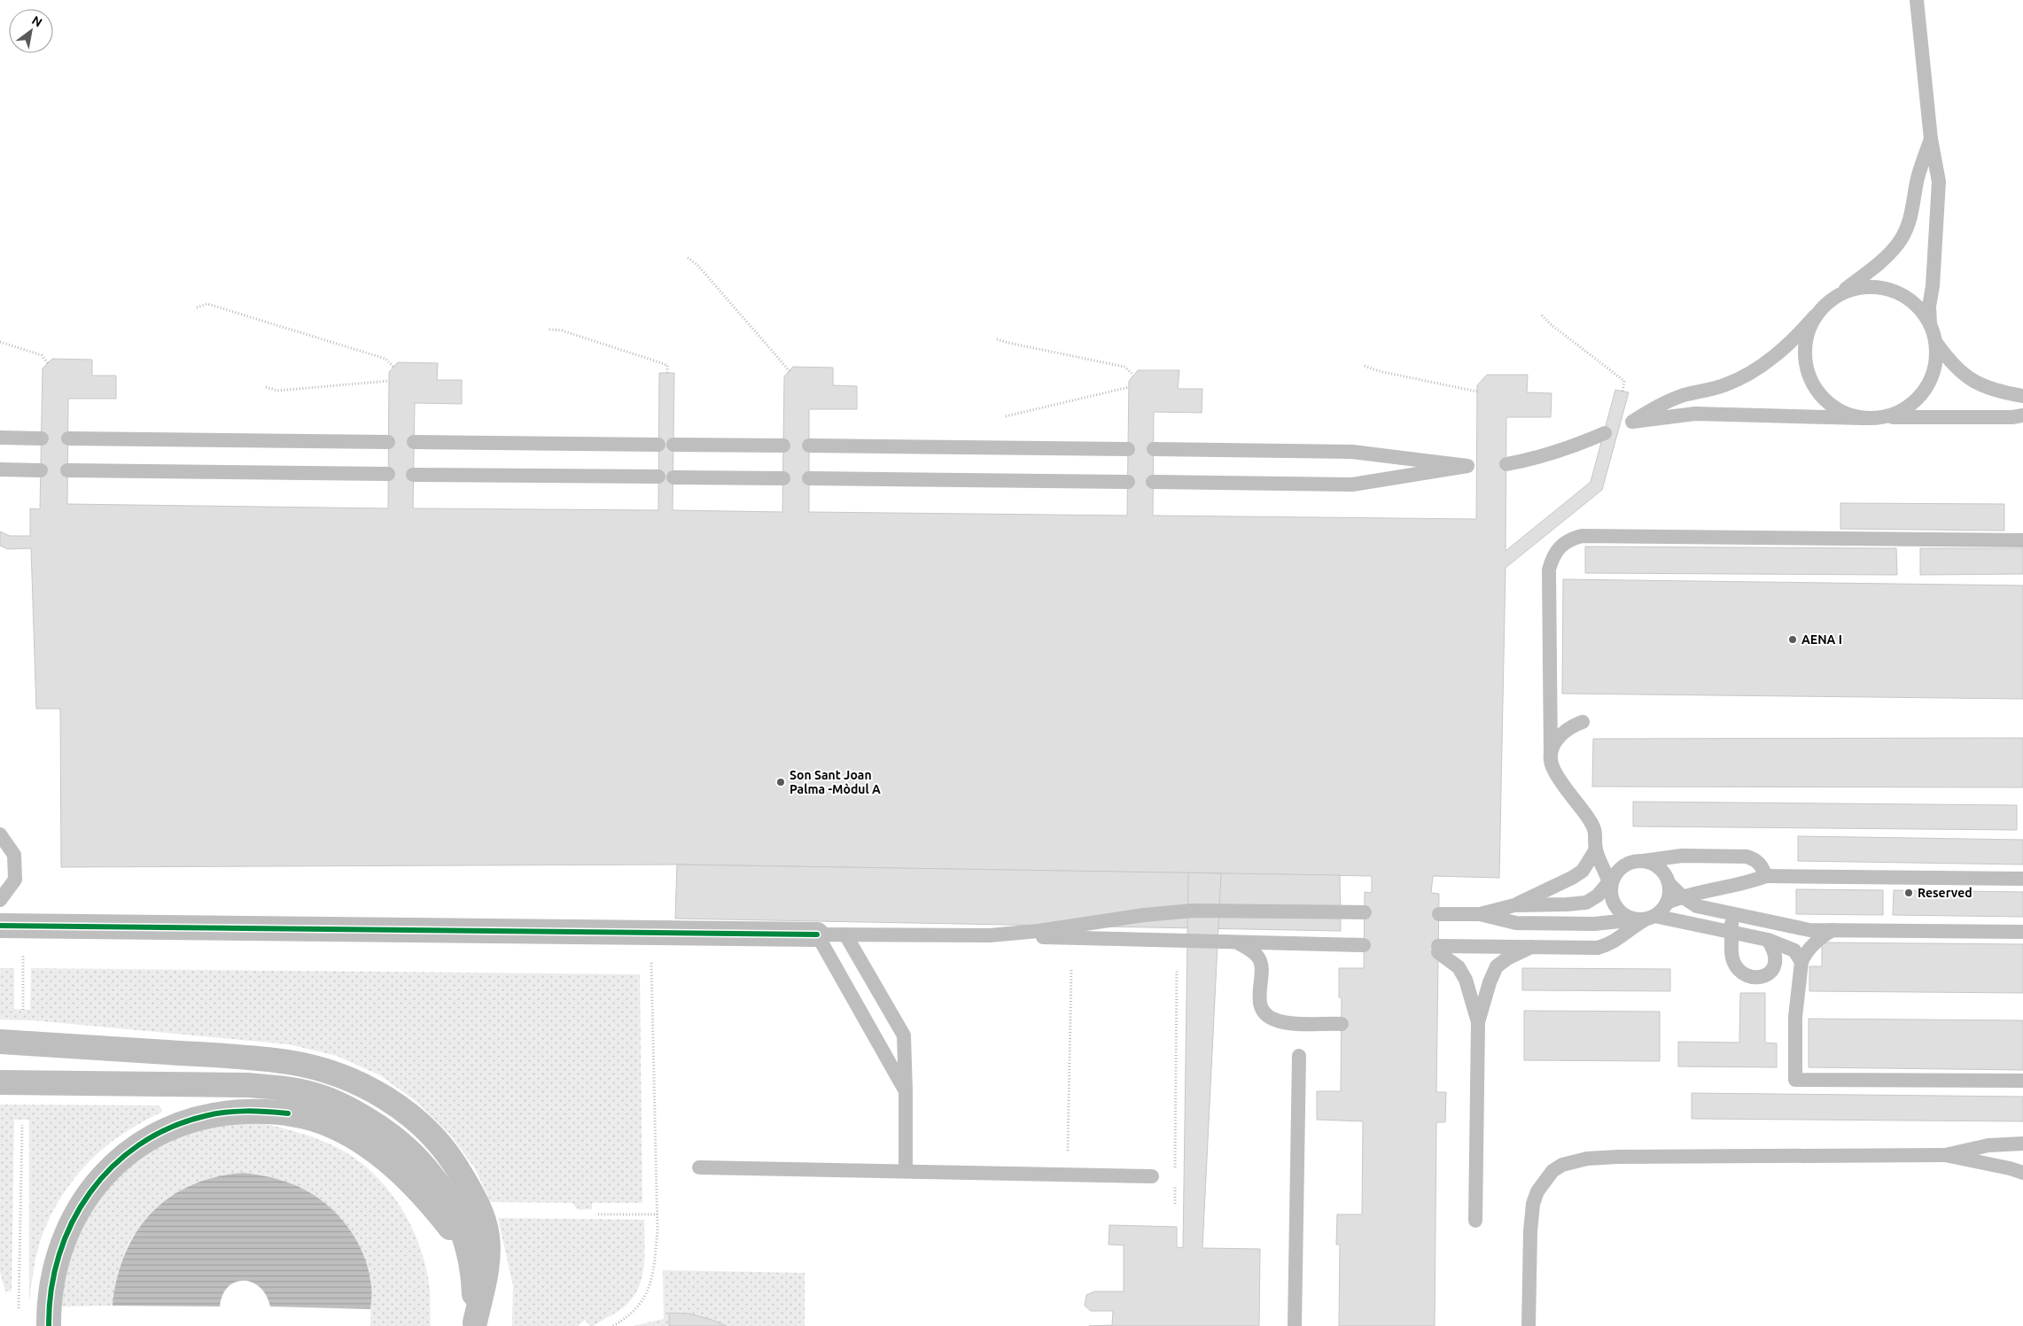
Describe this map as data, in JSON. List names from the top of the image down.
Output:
{
  "places": ["AENA I", "Son Sant Joan Palma -Mòdul A", "Reserved"],
  "north": "top right"
}
